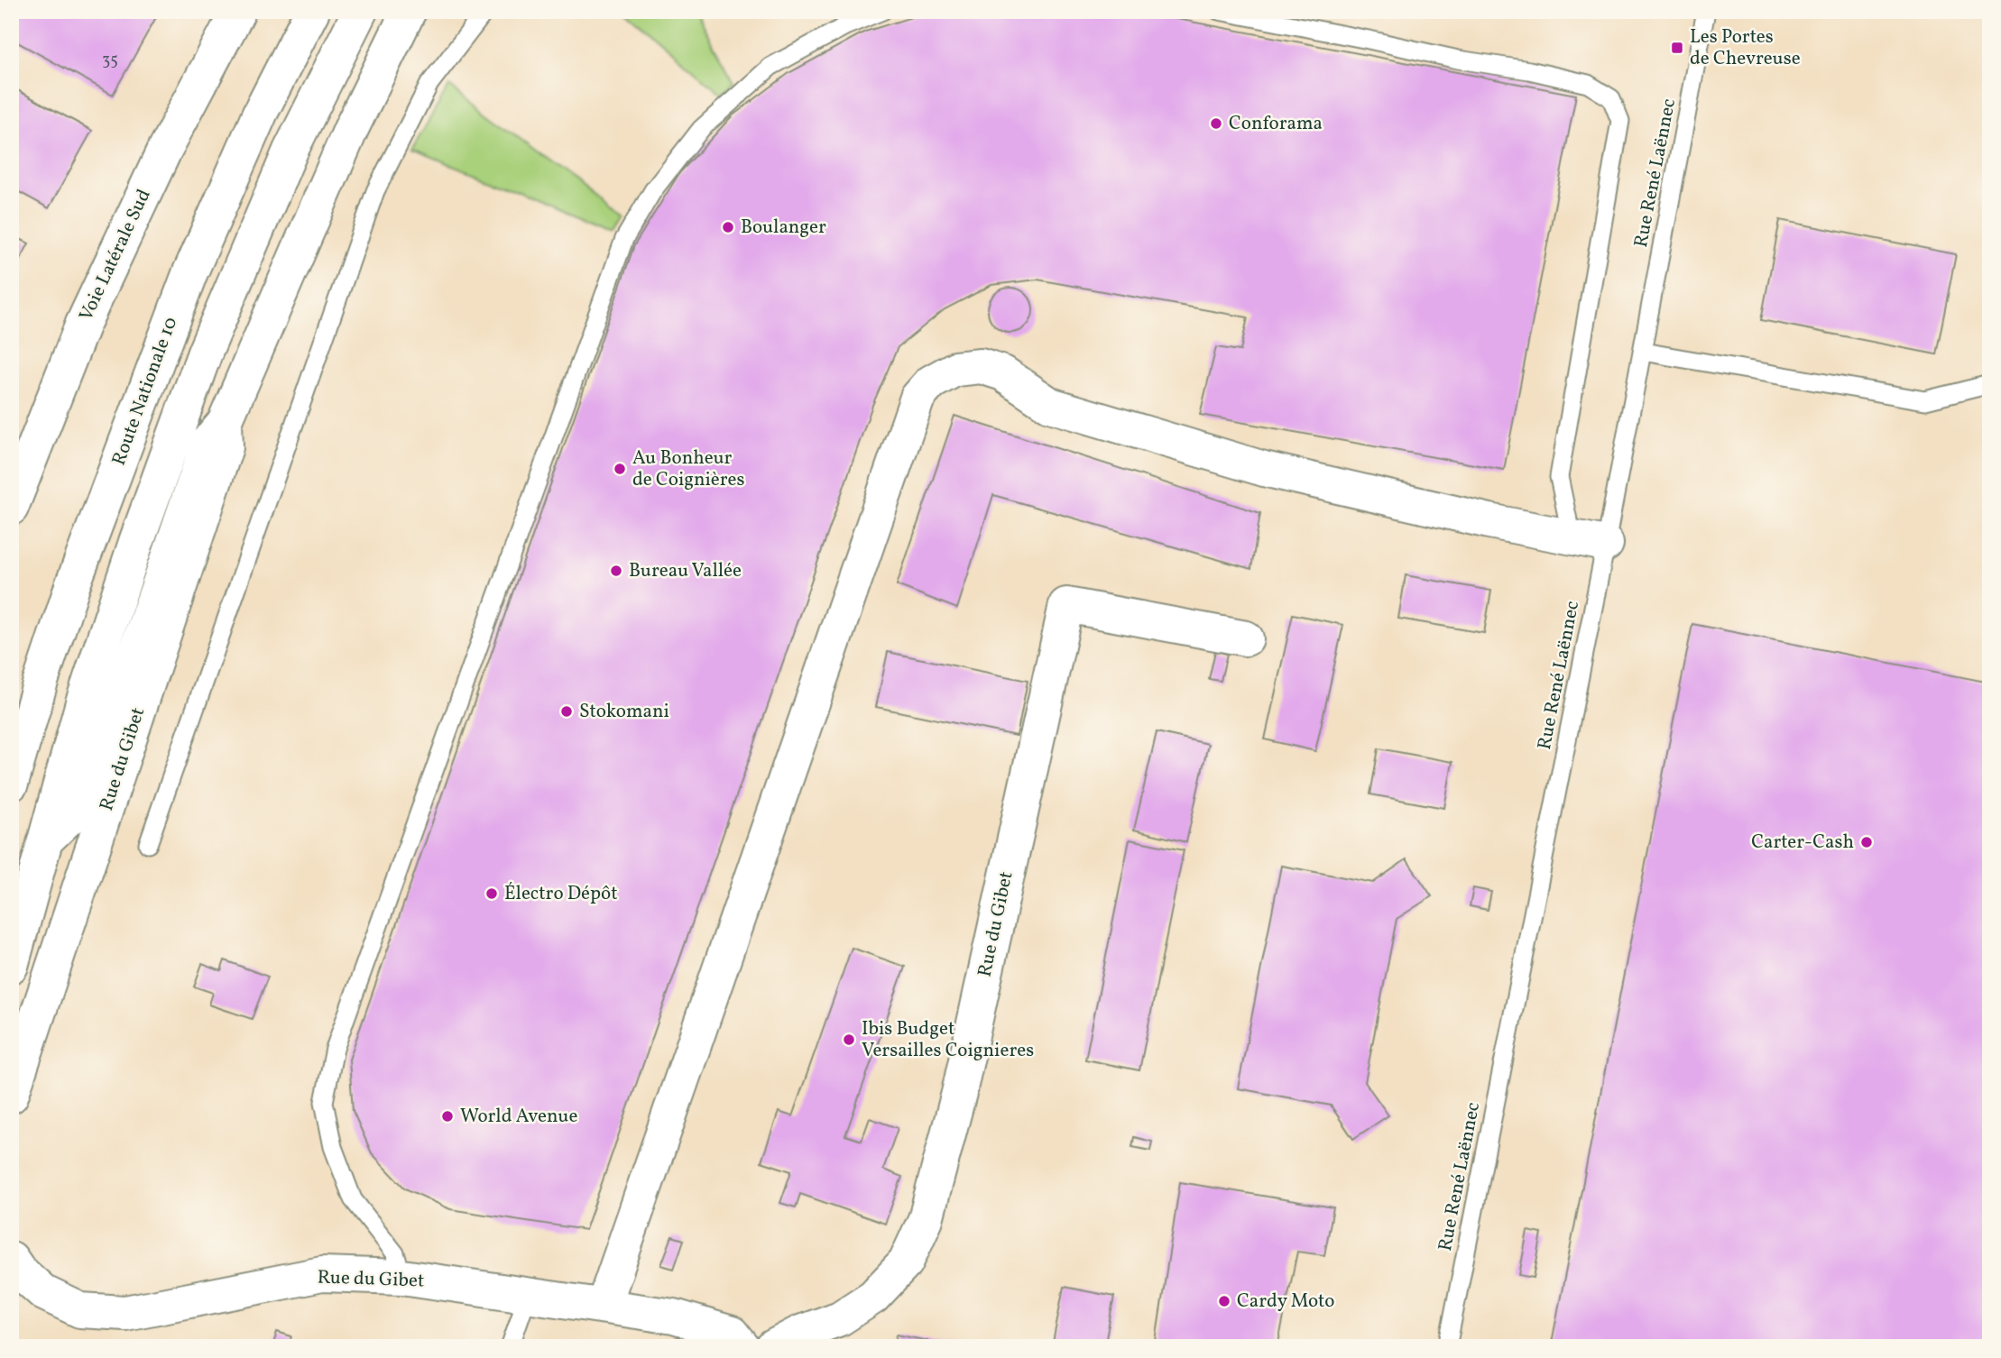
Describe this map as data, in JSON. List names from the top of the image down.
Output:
{
  "streets": {
    "street": ["Voie Latérale Sud", "Route Nationale 10", "Rue du Gibet"],
    "lane": ["Rue René Laënnec"]
  },
  "places": {
    "transit": ["Les Portes de Chevreuse"],
    "other": [
      "Conforama",
      "Boulanger",
      "Au Bonheur de Coignières",
      "Bureau Vallée",
      "Stokomani",
      "Carter-Cash",
      "Électro Dépôt",
      "Ibis Budget Versailles Coignieres",
      "World Avenue",
      "Cardy Moto"
    ]
  },
  "house_numbers": ["35"]
}
